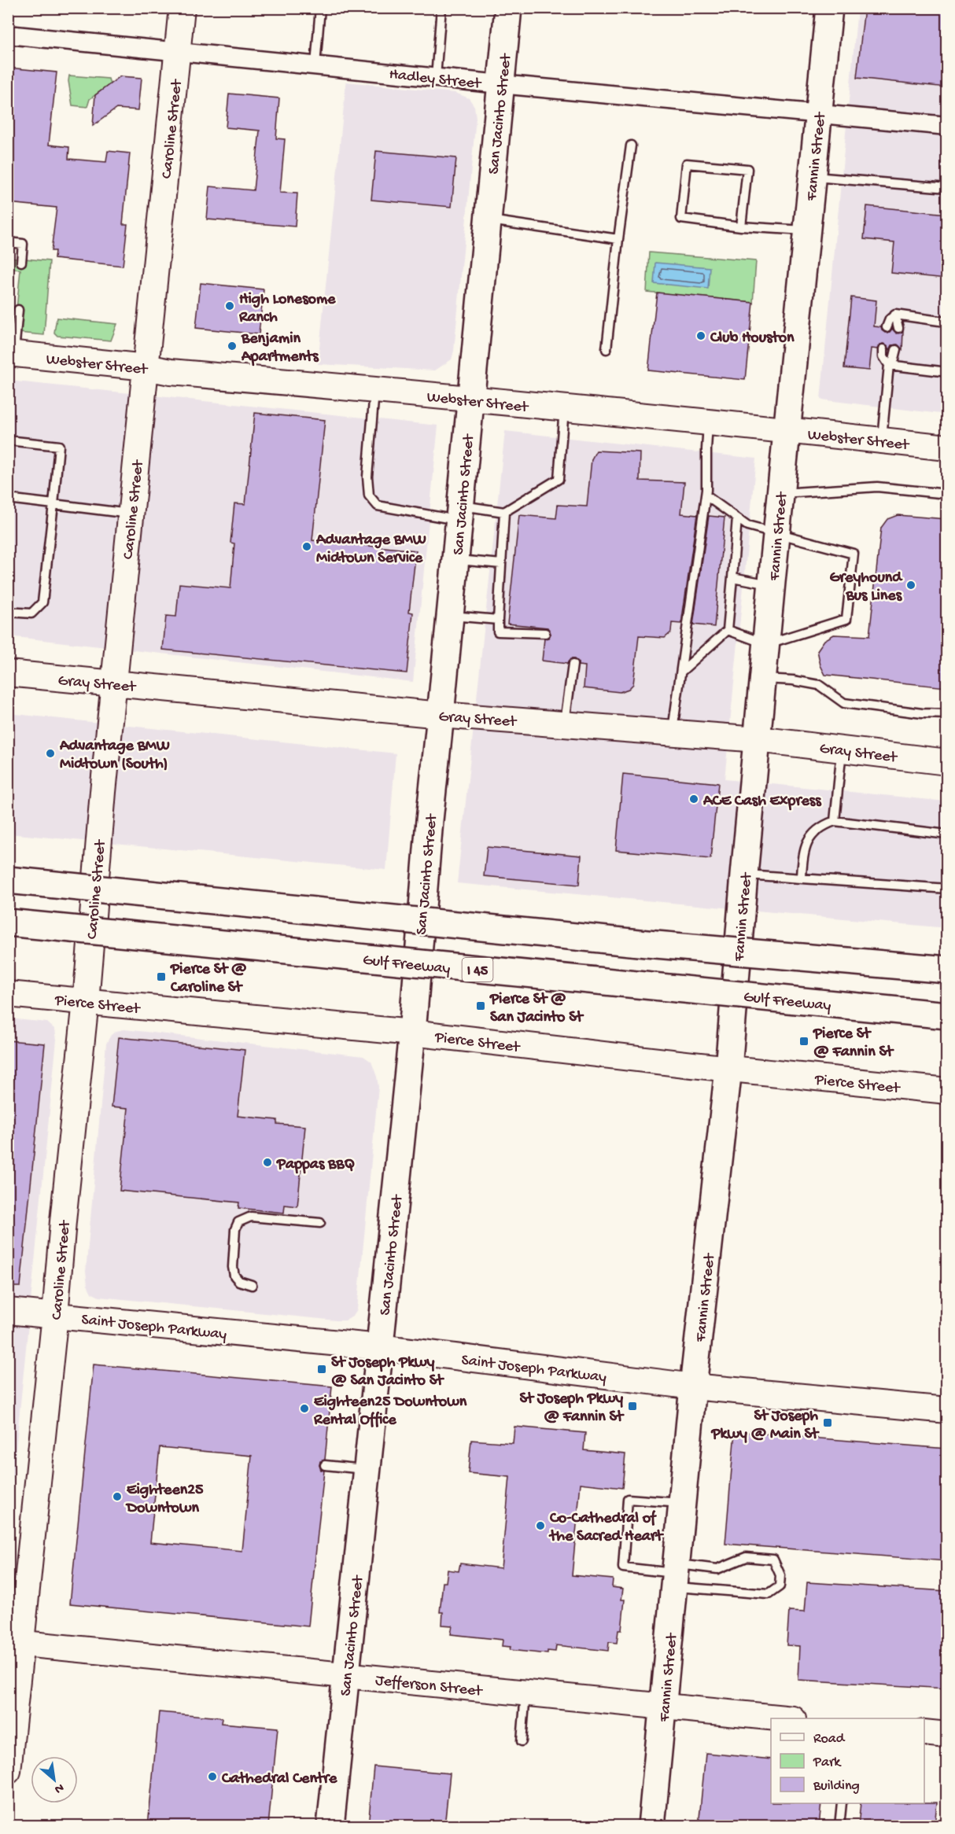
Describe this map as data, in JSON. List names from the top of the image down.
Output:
{
  "streets": {
    "main road": [
      "San Jacinto Street",
      "Fannin Street",
      "Gulf Freeway",
      "I 45"
    ],
    "street": [
      "Hadley Street",
      "Caroline Street",
      "Webster Street",
      "Gray Street",
      "Pierce Street",
      "Saint Joseph Parkway",
      "Jefferson Street"
    ]
  },
  "crossings": [
    ["Hadley Street", "San Jacinto Street"],
    ["Hadley Street", "Caroline Street"],
    ["Hadley Street", "Fannin Street"],
    ["San Jacinto Street", "Webster Street"],
    ["San Jacinto Street", "Gray Street"],
    ["San Jacinto Street", "Pierce Street"],
    ["San Jacinto Street", "Saint Joseph Parkway"],
    ["San Jacinto Street", "Jefferson Street"],
    ["Caroline Street", "Webster Street"],
    ["Caroline Street", "Gray Street"],
    ["Caroline Street", "Pierce Street"],
    ["Caroline Street", "Saint Joseph Parkway"],
    ["Caroline Street", "Jefferson Street"],
    ["Fannin Street", "Webster Street"],
    ["Fannin Street", "Gray Street"],
    ["Fannin Street", "Pierce Street"],
    ["Fannin Street", "Saint Joseph Parkway"],
    ["Fannin Street", "Jefferson Street"]
  ],
  "places": {
    "other": [
      "High Lonesome Ranch",
      "Club Houston",
      "Benjamin Apartments",
      "Advantage BMW Midtown Service",
      "Greyhound Bus Lines",
      "Advantage BMW Midtown (South)",
      "ACE Cash Express",
      "Pappas BBQ",
      "Eighteen25 Downtown Rental Office",
      "Eighteen25 Downtown",
      "Co-Cathedral of the Sacred Heart",
      "Cathedral Centre"
    ],
    "transit": [
      "Pierce St @ Caroline St",
      "Pierce St @ San Jacinto St",
      "Pierce St @ Fannin St",
      "St Joseph Pkwy @ San Jacinto St",
      "St Joseph Pkwy @ Fannin St",
      "St Joseph Pkwy @ Main St"
    ]
  },
  "legend": ["Road", "Park", "Building"],
  "north": "bottom right"
}
